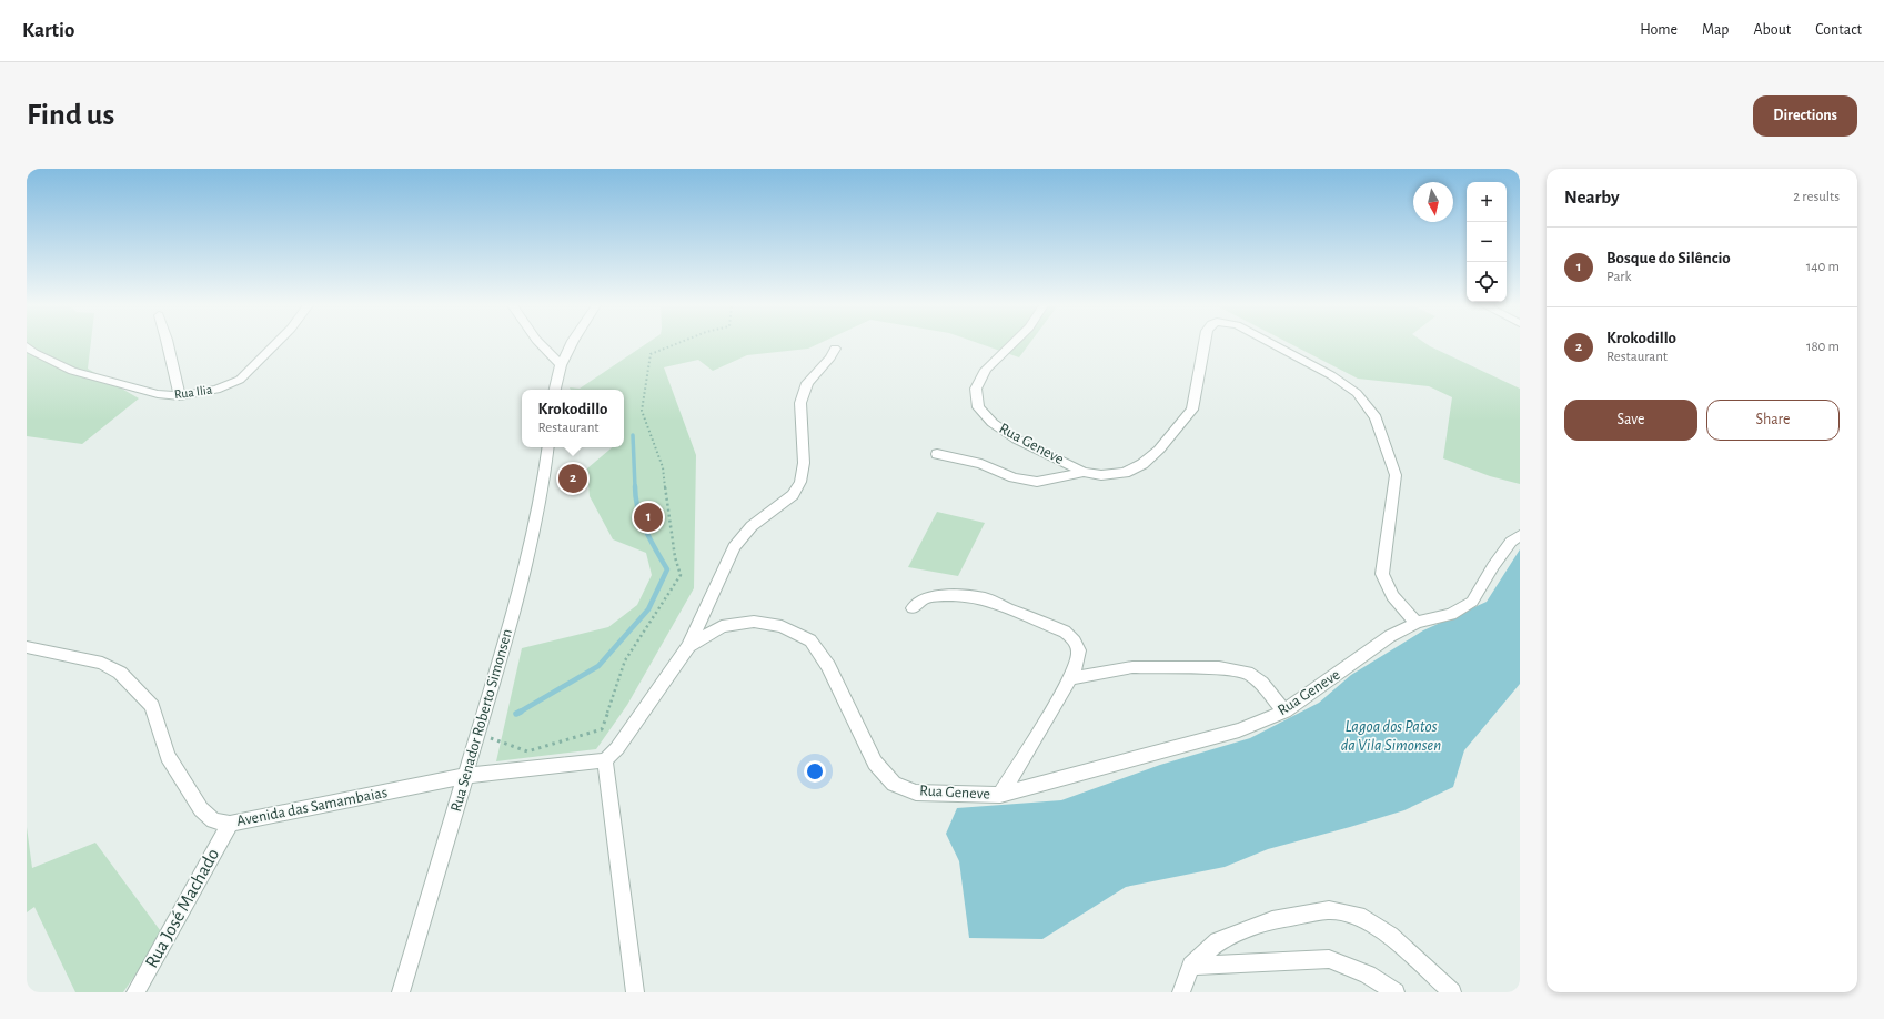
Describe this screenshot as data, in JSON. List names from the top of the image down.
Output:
{
  "streets": {
    "street": [
      "Rua Ilia",
      "Rua Geneve",
      "Rua Senador Roberto Simonsen",
      "Avenida das Samambaias",
      "Rua José Machado"
    ]
  },
  "crossings": [
    ["Rua Geneve", "Avenida das Samambaias"],
    ["Rua Senador Roberto Simonsen", "Avenida das Samambaias"],
    ["Avenida das Samambaias", "Rua José Machado"]
  ],
  "water": ["Lagoa dos Patos da Vila Simonsen"],
  "north": "bottom",
  "page": {
    "header": "Kartio",
    "nav": [
      "Home",
      "Map",
      "About",
      "Contact"
    ],
    "buttons": [
      "Directions",
      ["Save", "Share"]
    ],
    "title": "Find us",
    "heading": ["Nearby", "2 results"],
    "map_buttons": ["+", "−"],
    "list": [
      {
        "mark": "1",
        "name": "Bosque do Silêncio",
        "note": "Park",
        "value": "140 m"
      },
      {
        "mark": "2",
        "name": "Krokodillo",
        "note": "Restaurant",
        "value": "180 m"
      }
    ],
    "popup": ["Krokodillo", "Restaurant"],
    "pins": ["2", "1"]
  }
}
